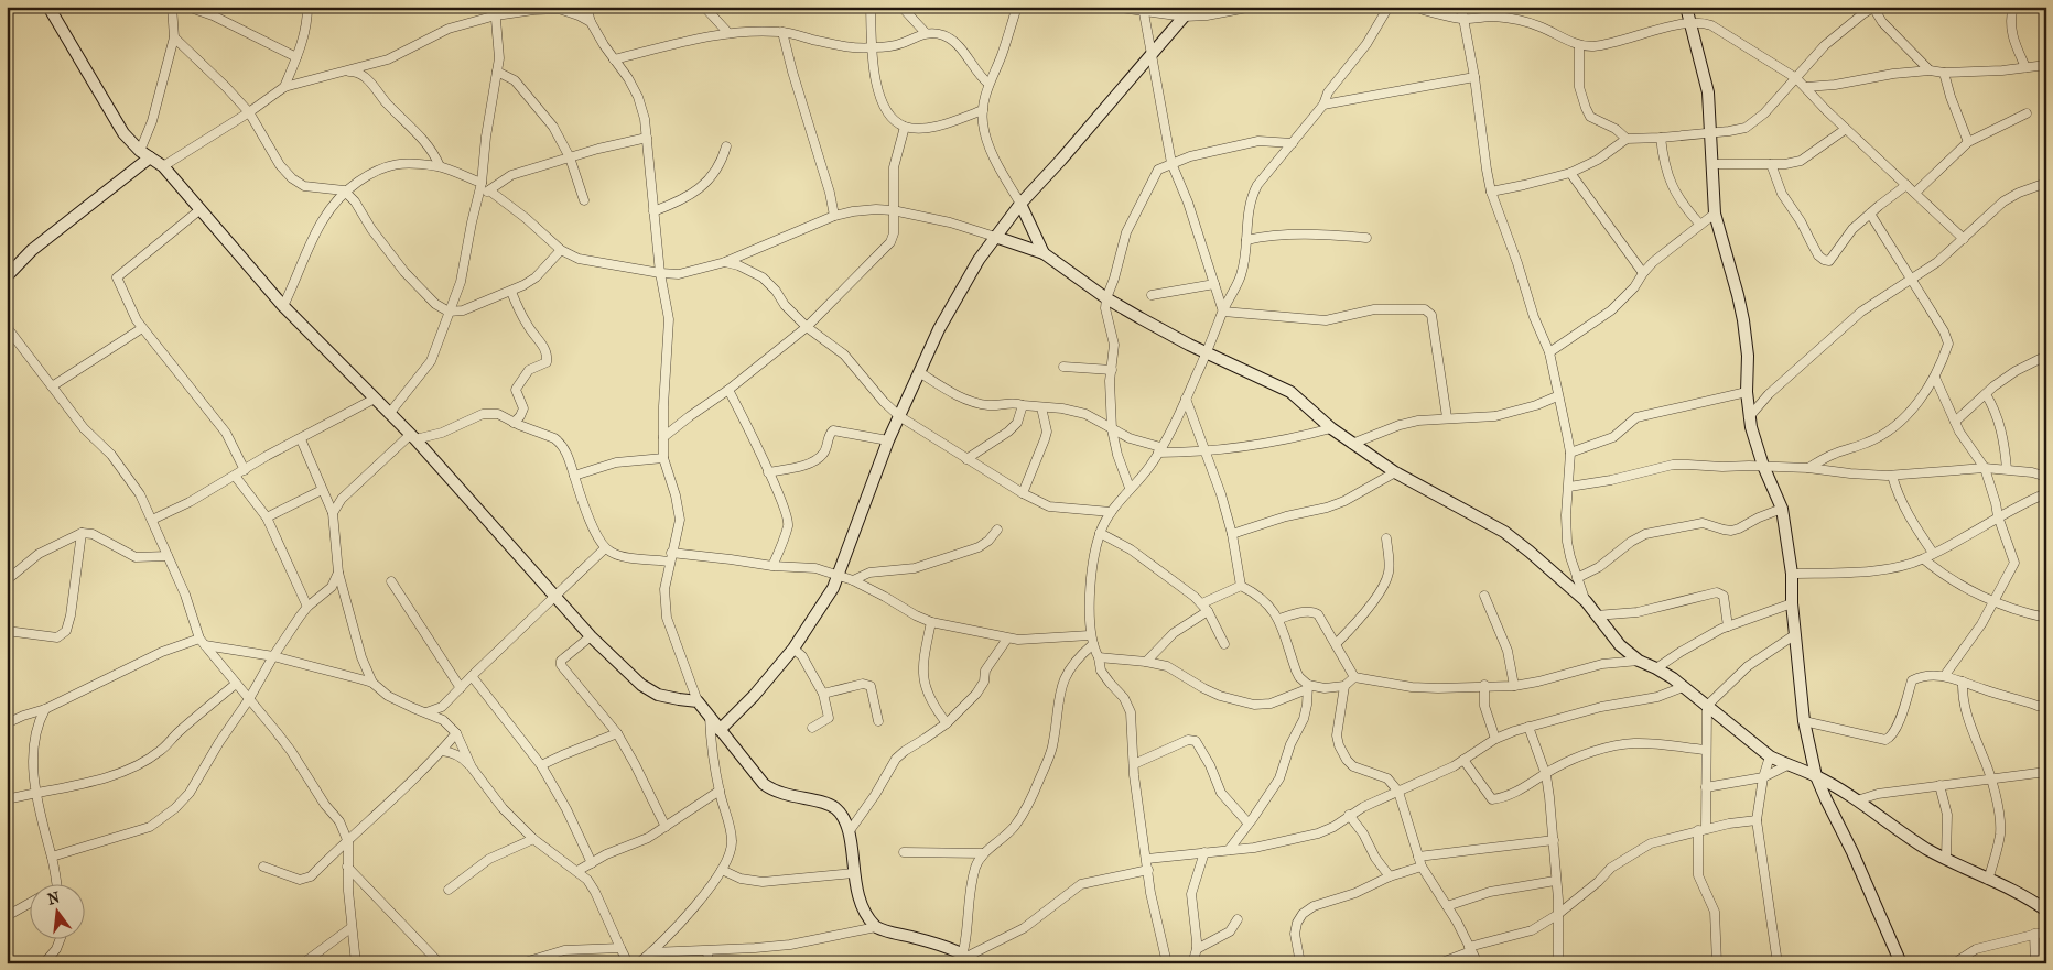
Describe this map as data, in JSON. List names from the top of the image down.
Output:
{
  "north": "top"
}
